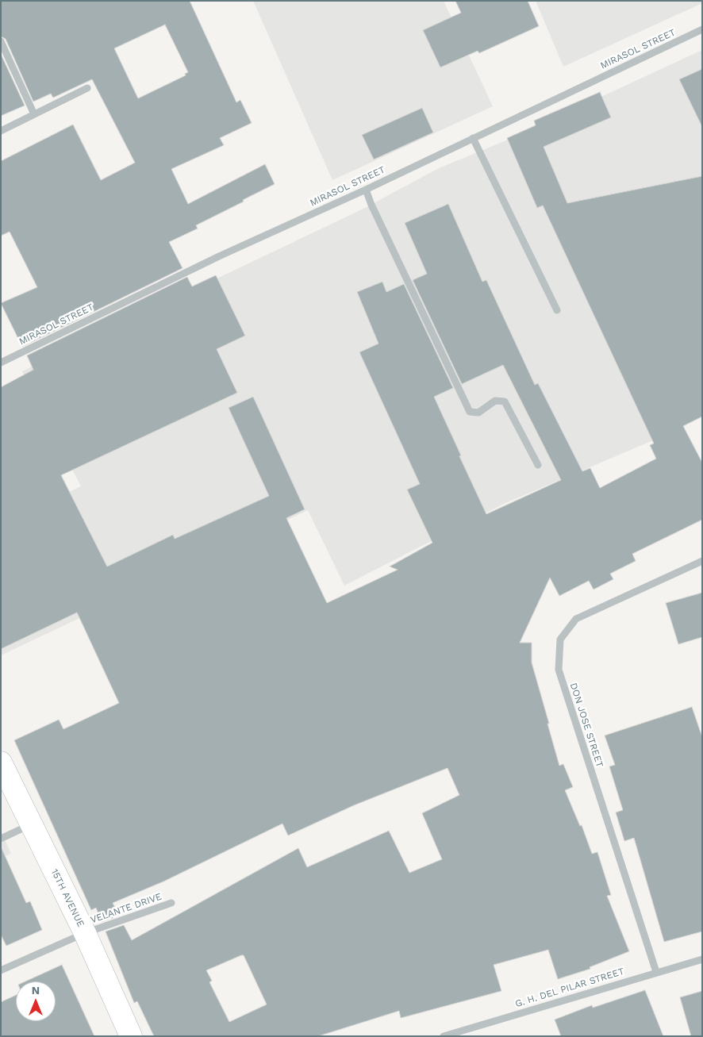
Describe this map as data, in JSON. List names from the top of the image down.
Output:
{
  "streets": {
    "main road": ["15TH AVENUE"],
    "street": [
      "MIRASOL STREET",
      "DON JOSE STREET",
      "VELANTE DRIVE",
      "G. H. DEL PILAR STREET"
    ]
  },
  "crossings": [
    ["DON JOSE STREET", "G. H. DEL PILAR STREET"],
    ["15TH AVENUE", "VELANTE DRIVE"]
  ],
  "north": "top"
}
